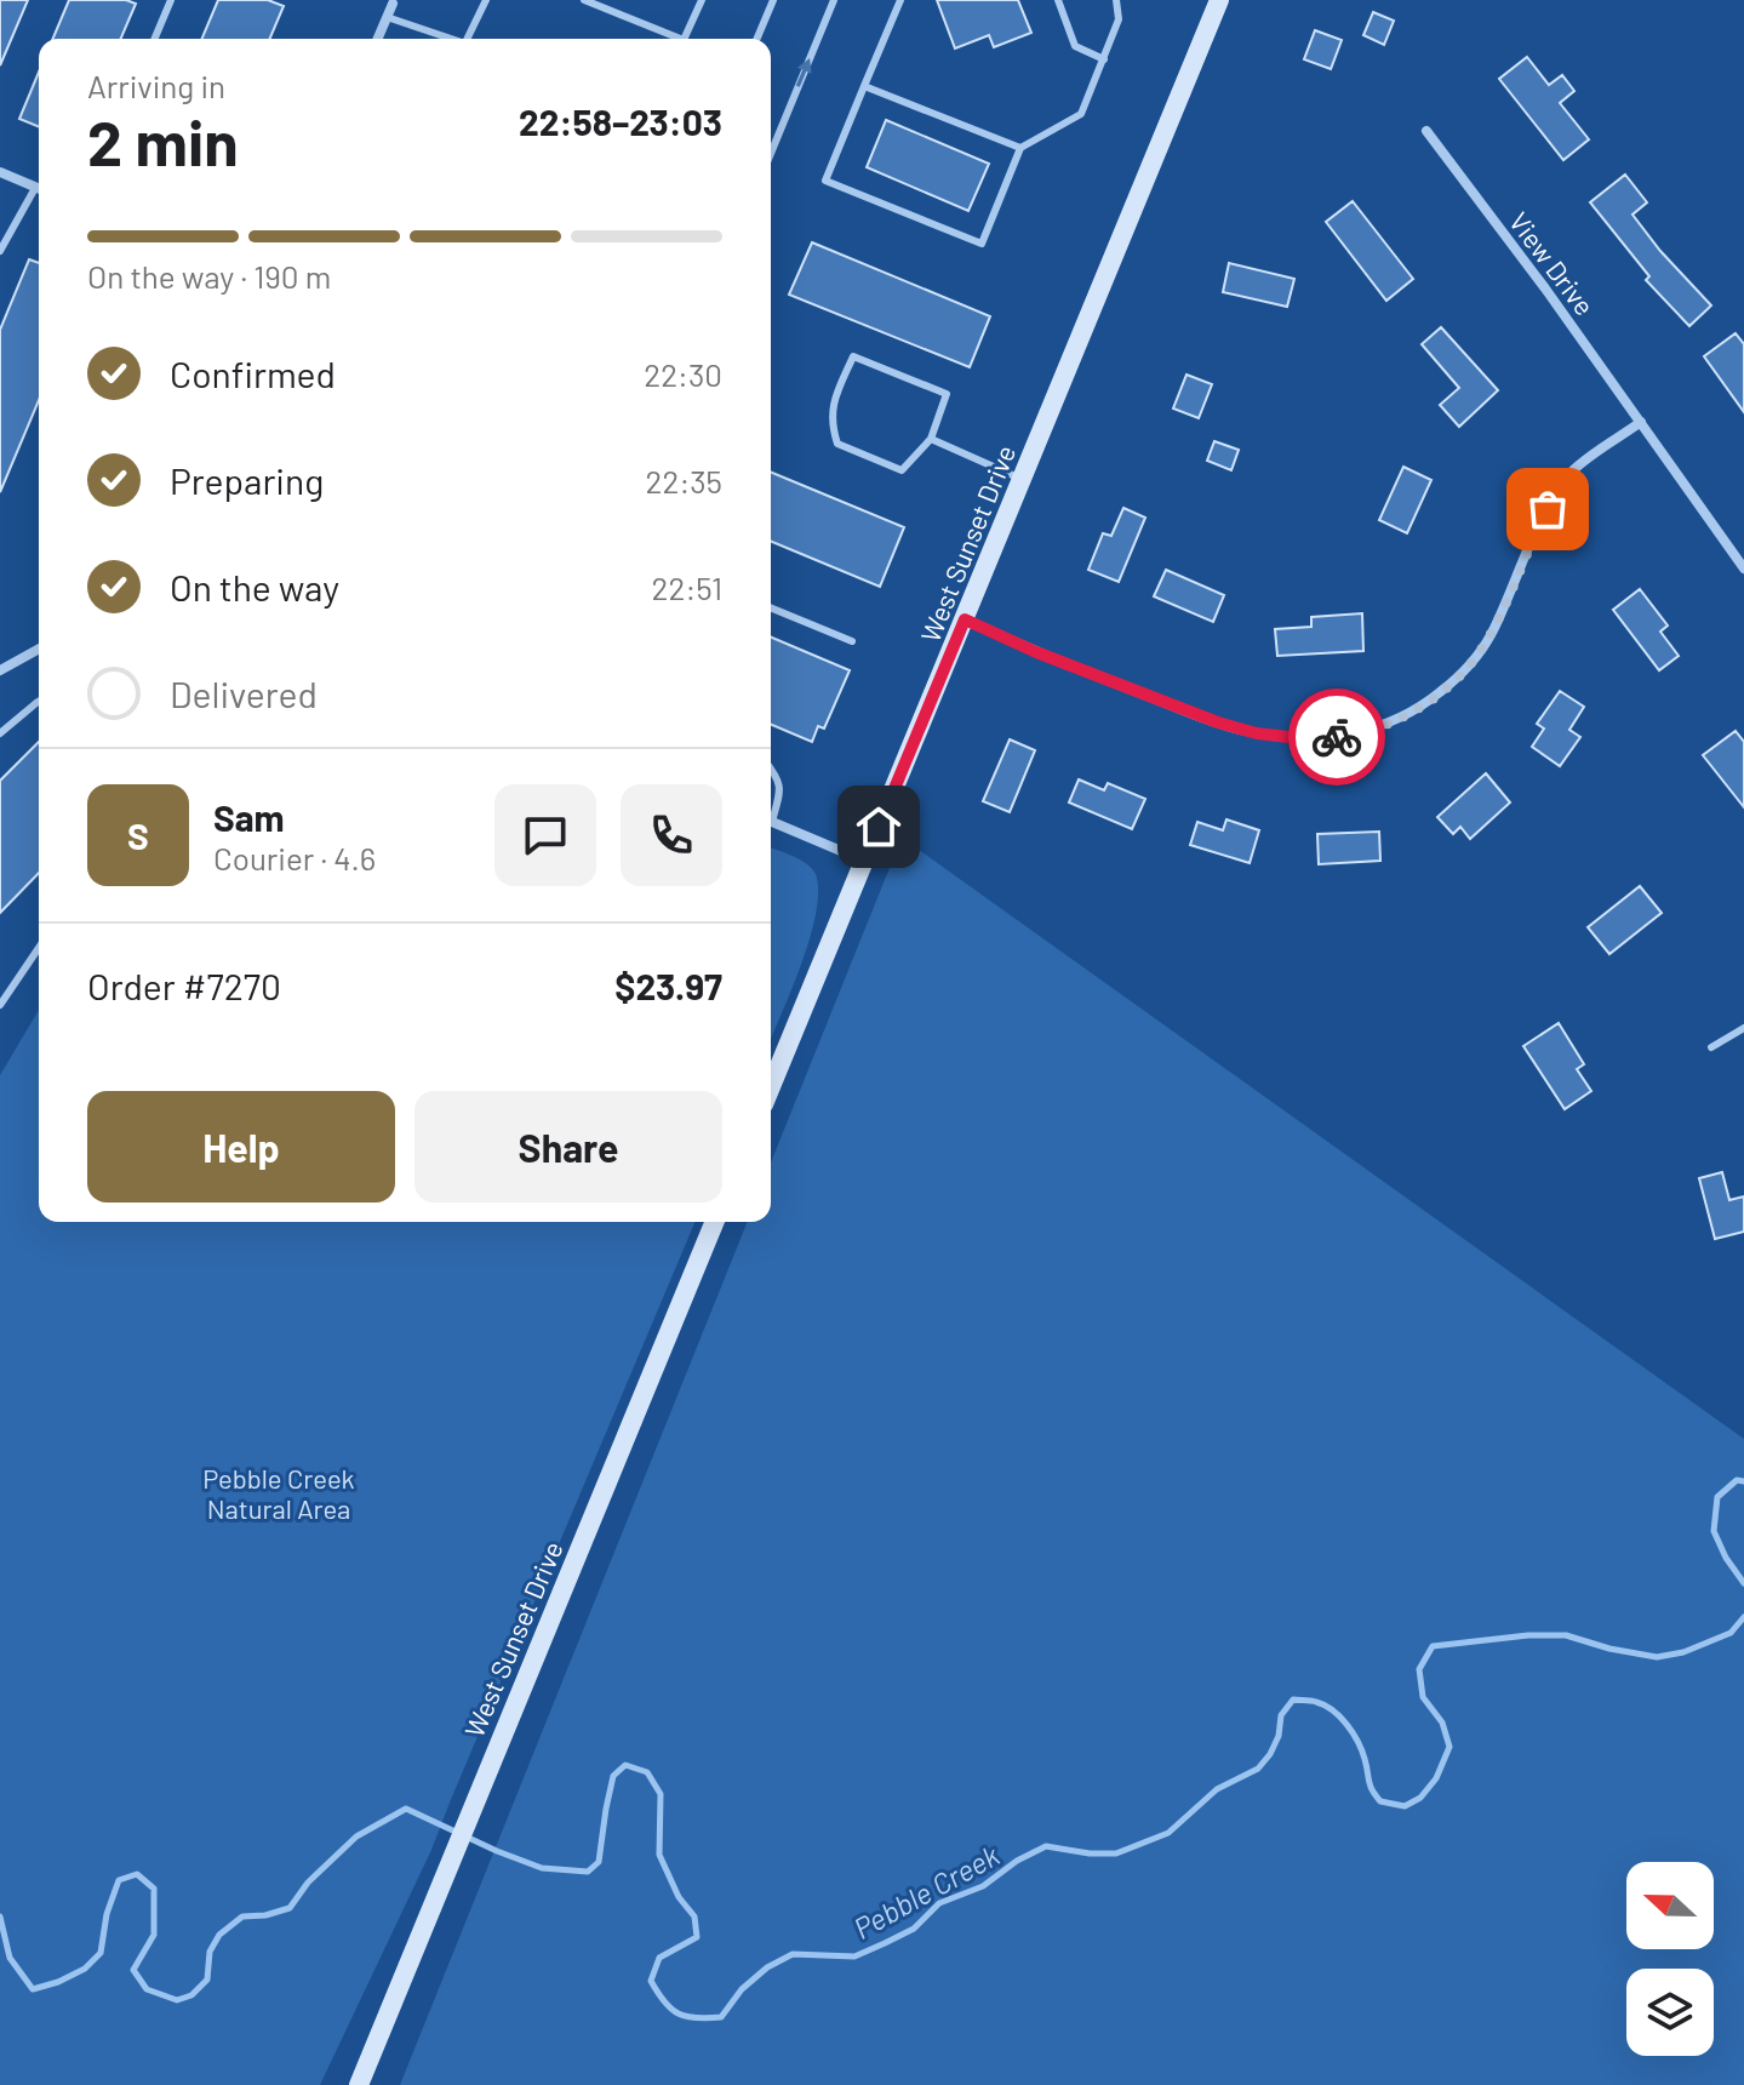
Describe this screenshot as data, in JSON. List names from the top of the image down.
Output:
{
  "streets": {
    "main road": ["West Sunset Drive"],
    "street": ["View Drive"]
  },
  "water": ["Pebble Creek"],
  "parks": ["Pebble Creek Natural Area"],
  "north": "left",
  "page": {
    "heading": ["2 min", "Arriving in", "22:58–23:03"],
    "panel": [
      "Sam",
      "Courier · 4.6",
      "Order #7270",
      "$23.97"
    ],
    "bar": "On the way · 190 m",
    "list": [
      ["Confirmed", "22:30"],
      ["Preparing", "22:35"],
      ["On the way", "22:51"],
      "Delivered"
    ],
    "round": "S",
    "buttons": ["Help", "Share"]
  }
}
